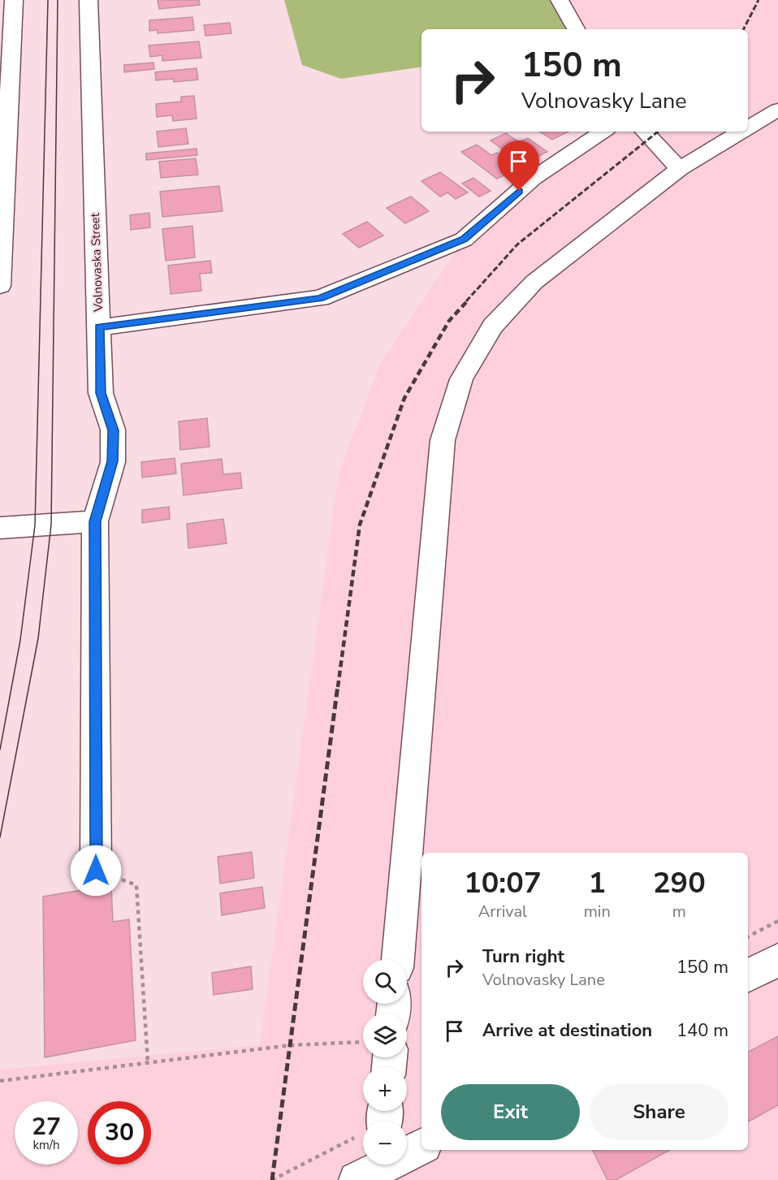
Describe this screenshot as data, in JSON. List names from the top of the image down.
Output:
{
  "streets": {
    "street": ["Volnovaska Street"]
  },
  "page": {
    "turn": ["150 m", "Volnovasky Lane"],
    "eta": [
      "10:07",
      "Arrival",
      "1",
      "min",
      "290",
      "m"
    ],
    "list": [
      {
        "name": "Turn right",
        "note": "Volnovasky Lane",
        "value": "150 m"
      },
      {
        "name": "Arrive at destination",
        "value": "140 m"
      }
    ],
    "map_buttons": ["+", "−"],
    "buttons": ["Exit", "Share"],
    "speed": "27 km/h",
    "limit": "30"
  }
}
